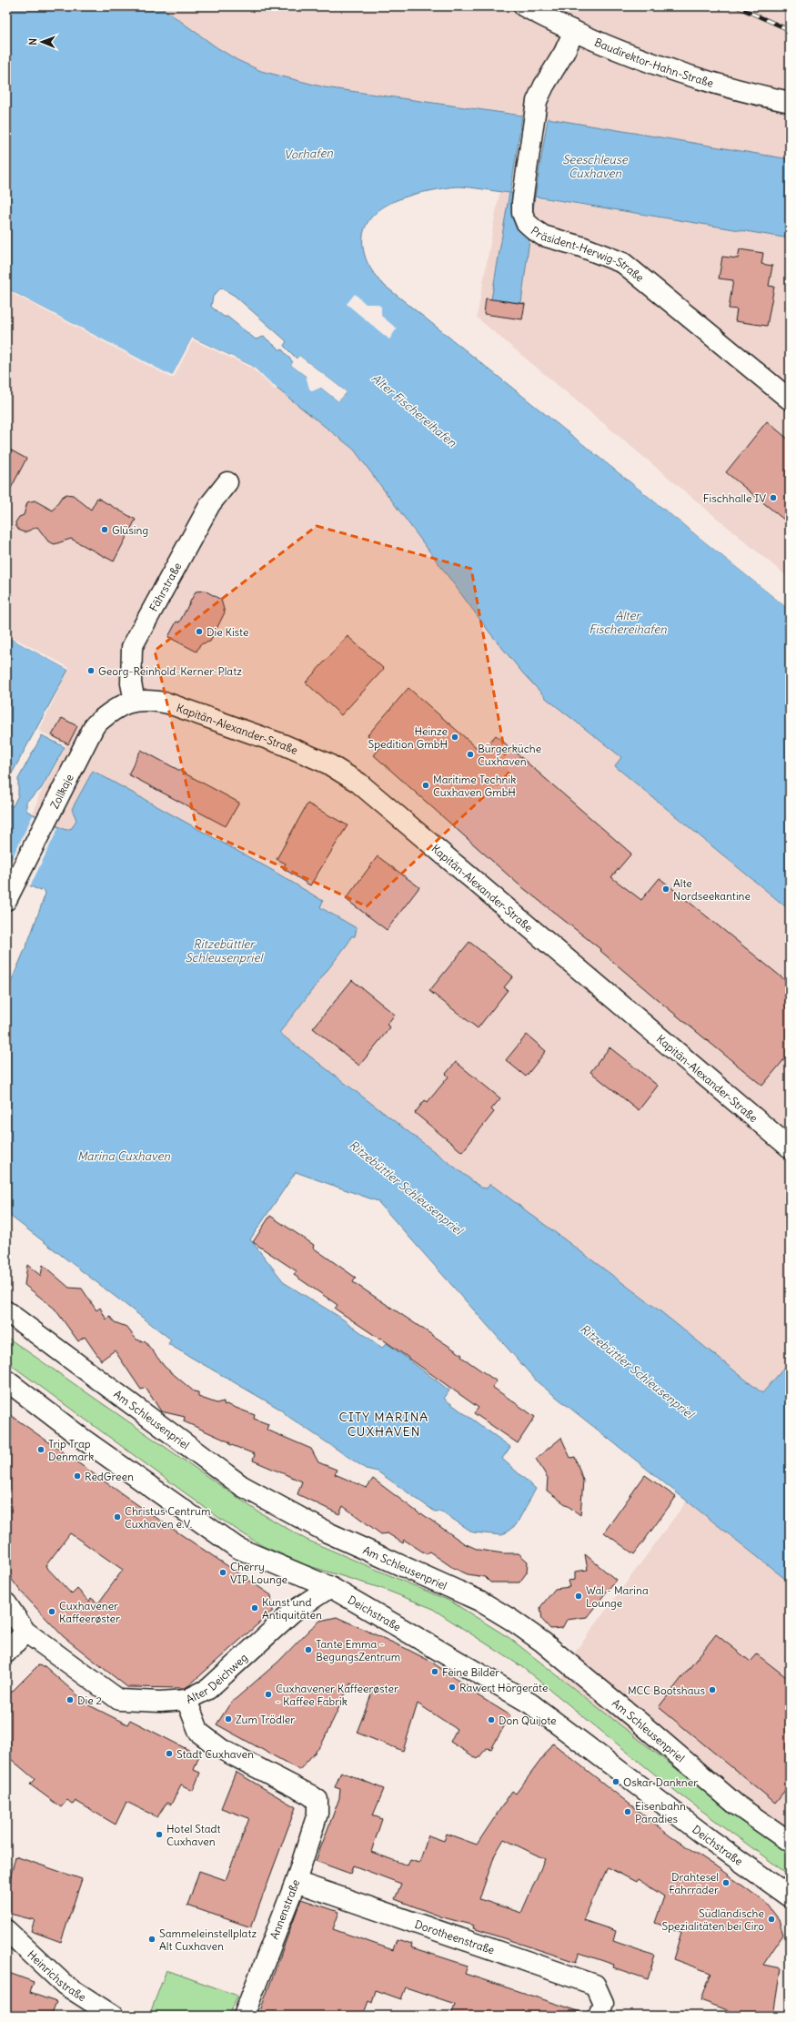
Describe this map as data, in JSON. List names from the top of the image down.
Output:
{
  "streets": {
    "street": [
      "Baudirektor-Hahn-Straße",
      "Präsident-Herwig-Straße",
      "Fährstraße",
      "Kapitän-Alexander-Straße",
      "Zollkaje",
      "Am Schleusenpriel",
      "Deichstraße",
      "Alter Deichweg",
      "Annenstraße",
      "Dorotheenstraße",
      "Heinrichstraße"
    ]
  },
  "crossings": [
    ["Baudirektor-Hahn-Straße", "Präsident-Herwig-Straße"],
    ["Fährstraße", "Kapitän-Alexander-Straße"],
    ["Fährstraße", "Zollkaje"],
    ["Kapitän-Alexander-Straße", "Zollkaje"],
    ["Deichstraße", "Alter Deichweg"],
    ["Alter Deichweg", "Annenstraße"],
    ["Annenstraße", "Dorotheenstraße"]
  ],
  "districts": ["CITY MARINA CUXHAVEN"],
  "water": [
    "Vorhafen",
    "Seeschleuse Cuxhaven",
    "Alter Fischereihafen",
    "Ritzebüttler Schleusenpriel",
    "Marina Cuxhaven"
  ],
  "places": [
    "Fischhalle IV",
    "Glüsing",
    "Die Kiste",
    "Georg-Reinhold-Kerner-Platz",
    "Heinze Spedition GmbH",
    "Bürgerküche Cuxhaven",
    "Maritime Technik Cuxhaven GmbH",
    "Alte Nordseekantine",
    "Trip Trap Denmark",
    "RedGreen",
    "Christus Centrum Cuxhaven e.V.",
    "Cherry VIP Lounge",
    "Wal - Marina Lounge",
    "Kunst und Antiquitäten",
    "Cuxhavener Kaffeerøster",
    "Tante Emma - BegungsZentrum",
    "Feine Bilder",
    "Rawert Hörgeräte",
    "MCC Bootshaus",
    "Cuxhavener Kaffeerøster - Kaffee Fabrik",
    "Die 2",
    "Zum Trödler",
    "Don Quijote",
    "Stadt Cuxhaven",
    "Oskar Dankner",
    "Eisenbahn Paradies",
    "Hotel Stadt Cuxhaven",
    "Drahtesel Fahrräder",
    "Südländische Spezialitäten bei Ciro",
    "Sammeleinstellplatz Alt Cuxhaven"
  ],
  "north": "left"
}
